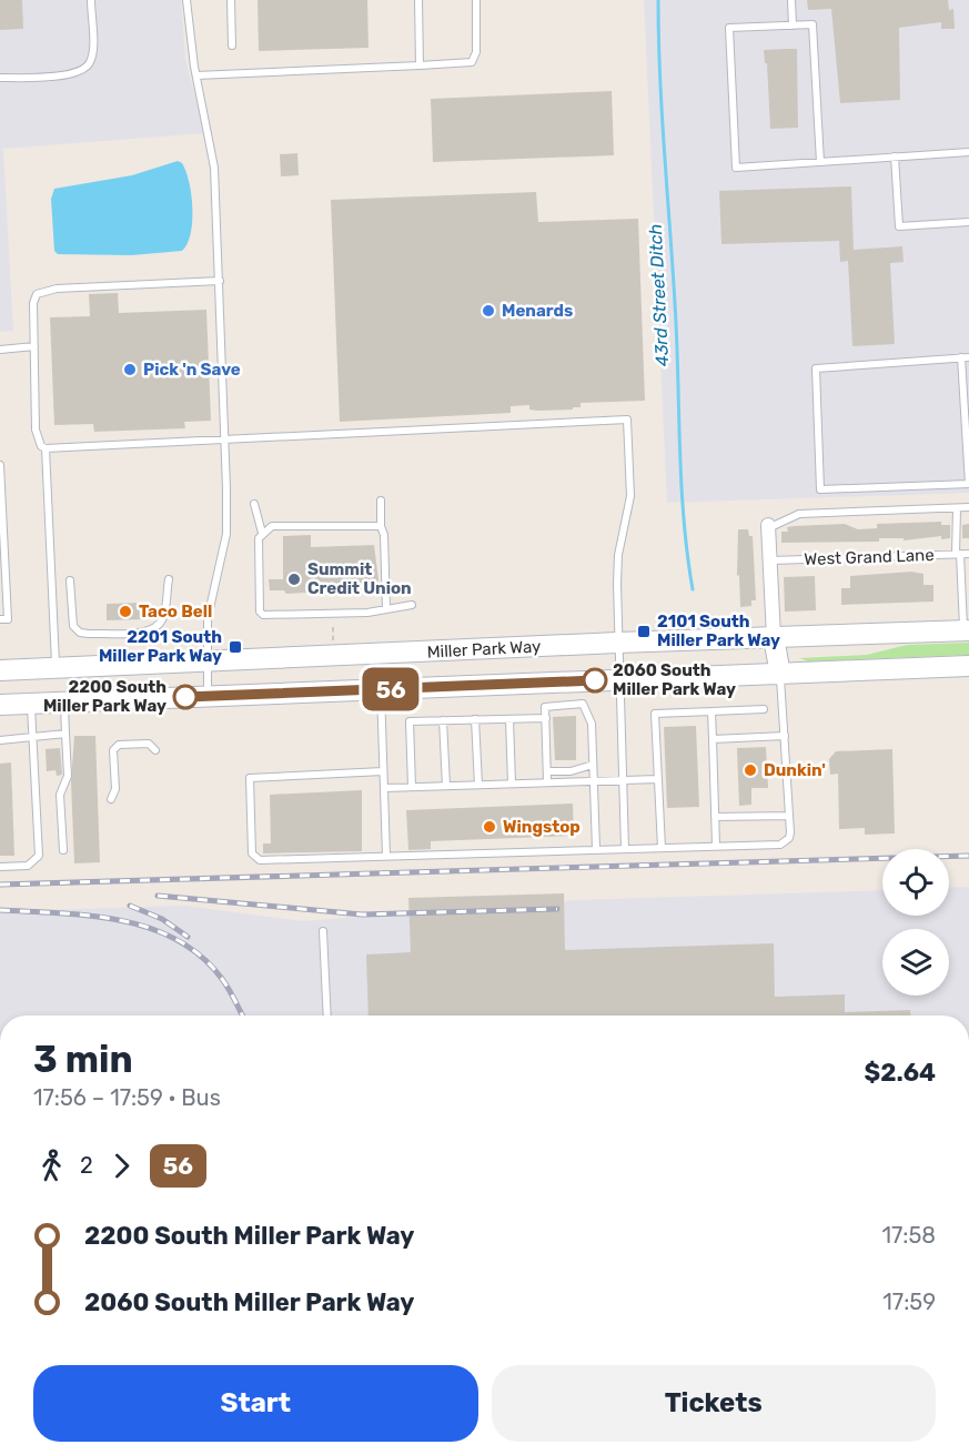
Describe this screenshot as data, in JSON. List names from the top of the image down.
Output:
{
  "streets": {
    "main road": ["Miller Park Way"],
    "lane": ["West Grand Lane"]
  },
  "water": ["43rd Street Ditch"],
  "places": {
    "other": [
      "Menards",
      "Pick 'n Save",
      "Summit Credit Union",
      "Taco Bell",
      "2060 South Miller Park Way",
      "2200 South Miller Park Way",
      "Dunkin'",
      "Wingstop"
    ],
    "transit": ["2101 South Miller Park Way", "2201 South Miller Park Way"]
  },
  "lines": ["bus line 56"],
  "page": {
    "on_map": "56",
    "heading": ["3 min", "17:56 – 17:59 · Bus", "$2.64"],
    "legs": ["2", "56"],
    "list": [
      {
        "name": "2200 South Miller Park Way",
        "value": "17:58"
      },
      {
        "name": "2060 South Miller Park Way",
        "value": "17:59"
      }
    ],
    "buttons": ["Start", "Tickets"]
  }
}
